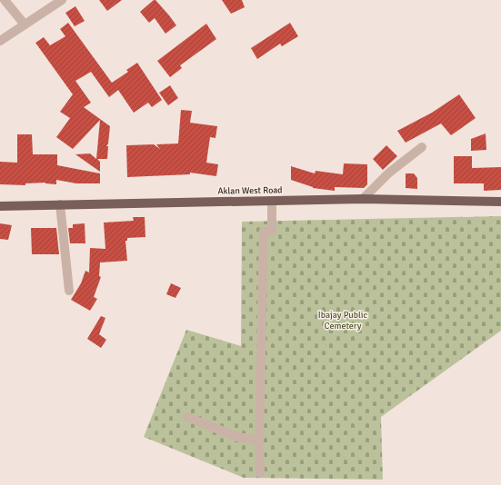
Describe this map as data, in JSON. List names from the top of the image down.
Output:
{
  "streets": {
    "main road": ["Aklan West Road"]
  },
  "parks": ["Ibajay Public Cemetery"]
}
